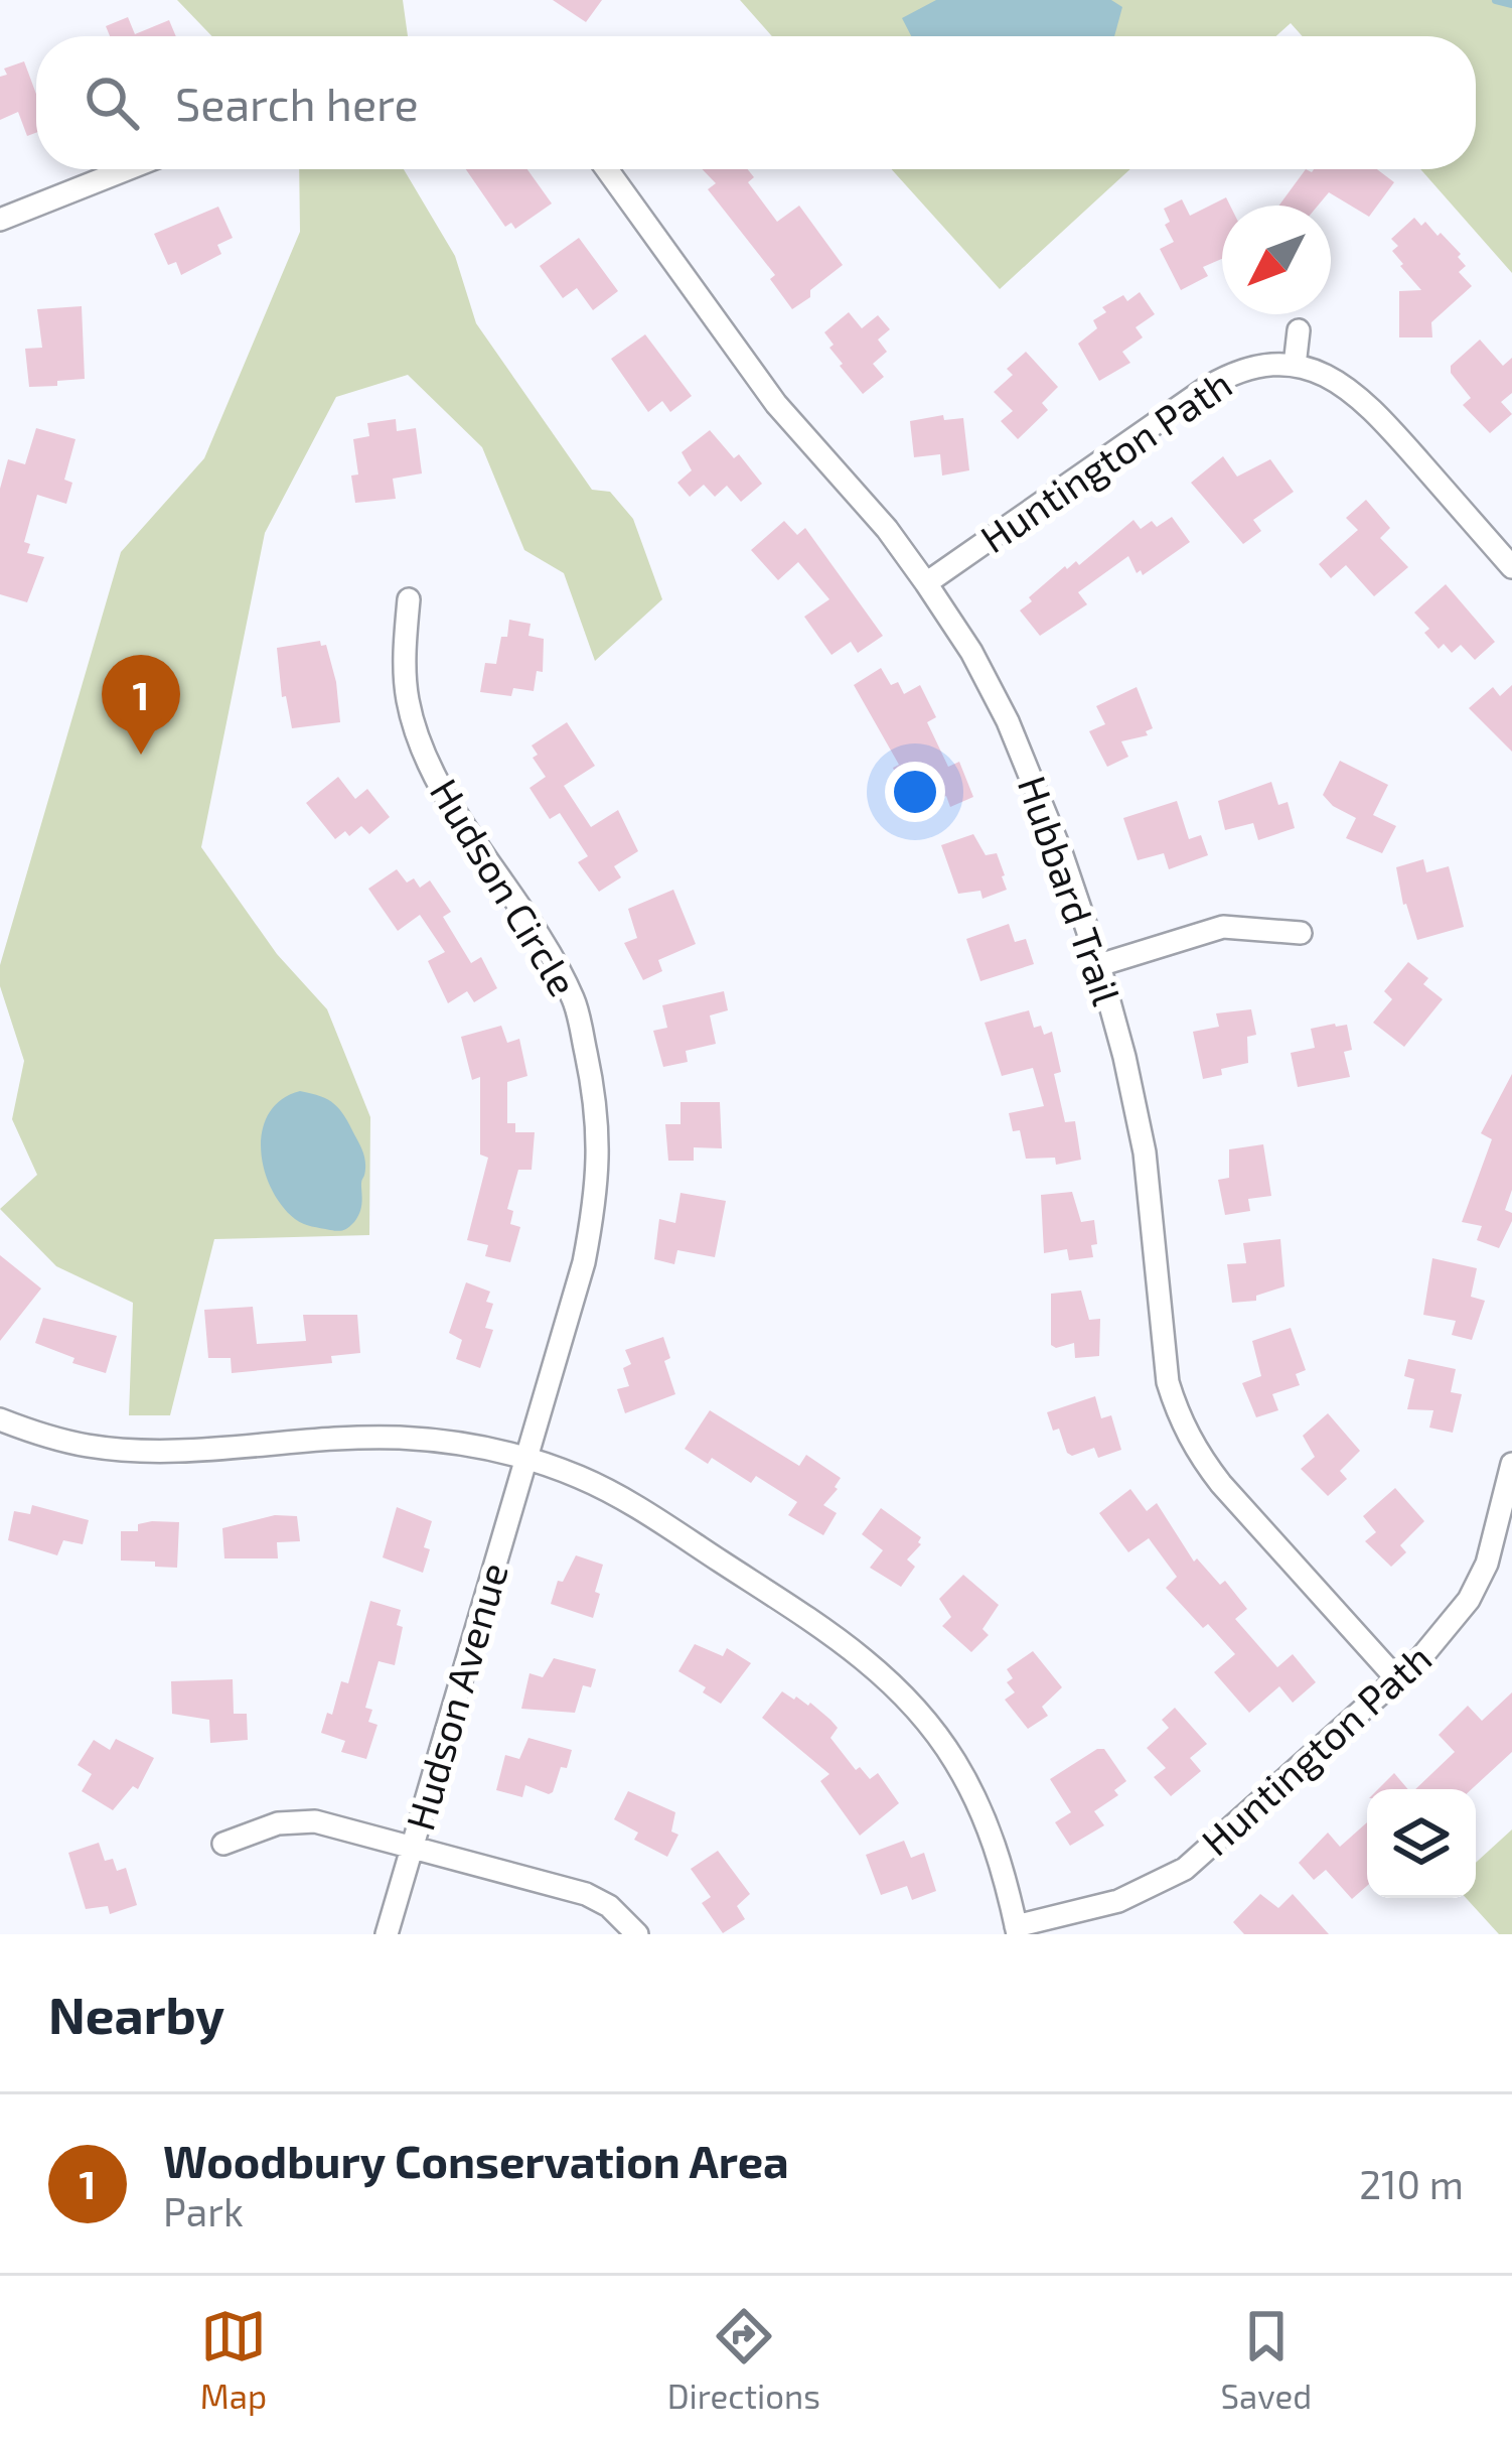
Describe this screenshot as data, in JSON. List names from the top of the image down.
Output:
{
  "streets": {
    "street": [
      "Huntington Path",
      "Hudson Circle",
      "Hubbard Trail",
      "Hudson Avenue"
    ]
  },
  "crossings": [
    ["Huntington Path", "Hubbard Trail"],
    ["Hudson Circle", "Hudson Avenue"]
  ],
  "north": "bottom left",
  "page": {
    "search": "Search here",
    "pins": "1",
    "heading": "Nearby",
    "list": [
      {
        "mark": "1",
        "name": "Woodbury Conservation Area",
        "note": "Park",
        "value": "210 m"
      }
    ],
    "nav": ["Map", "Directions", "Saved"]
  }
}
